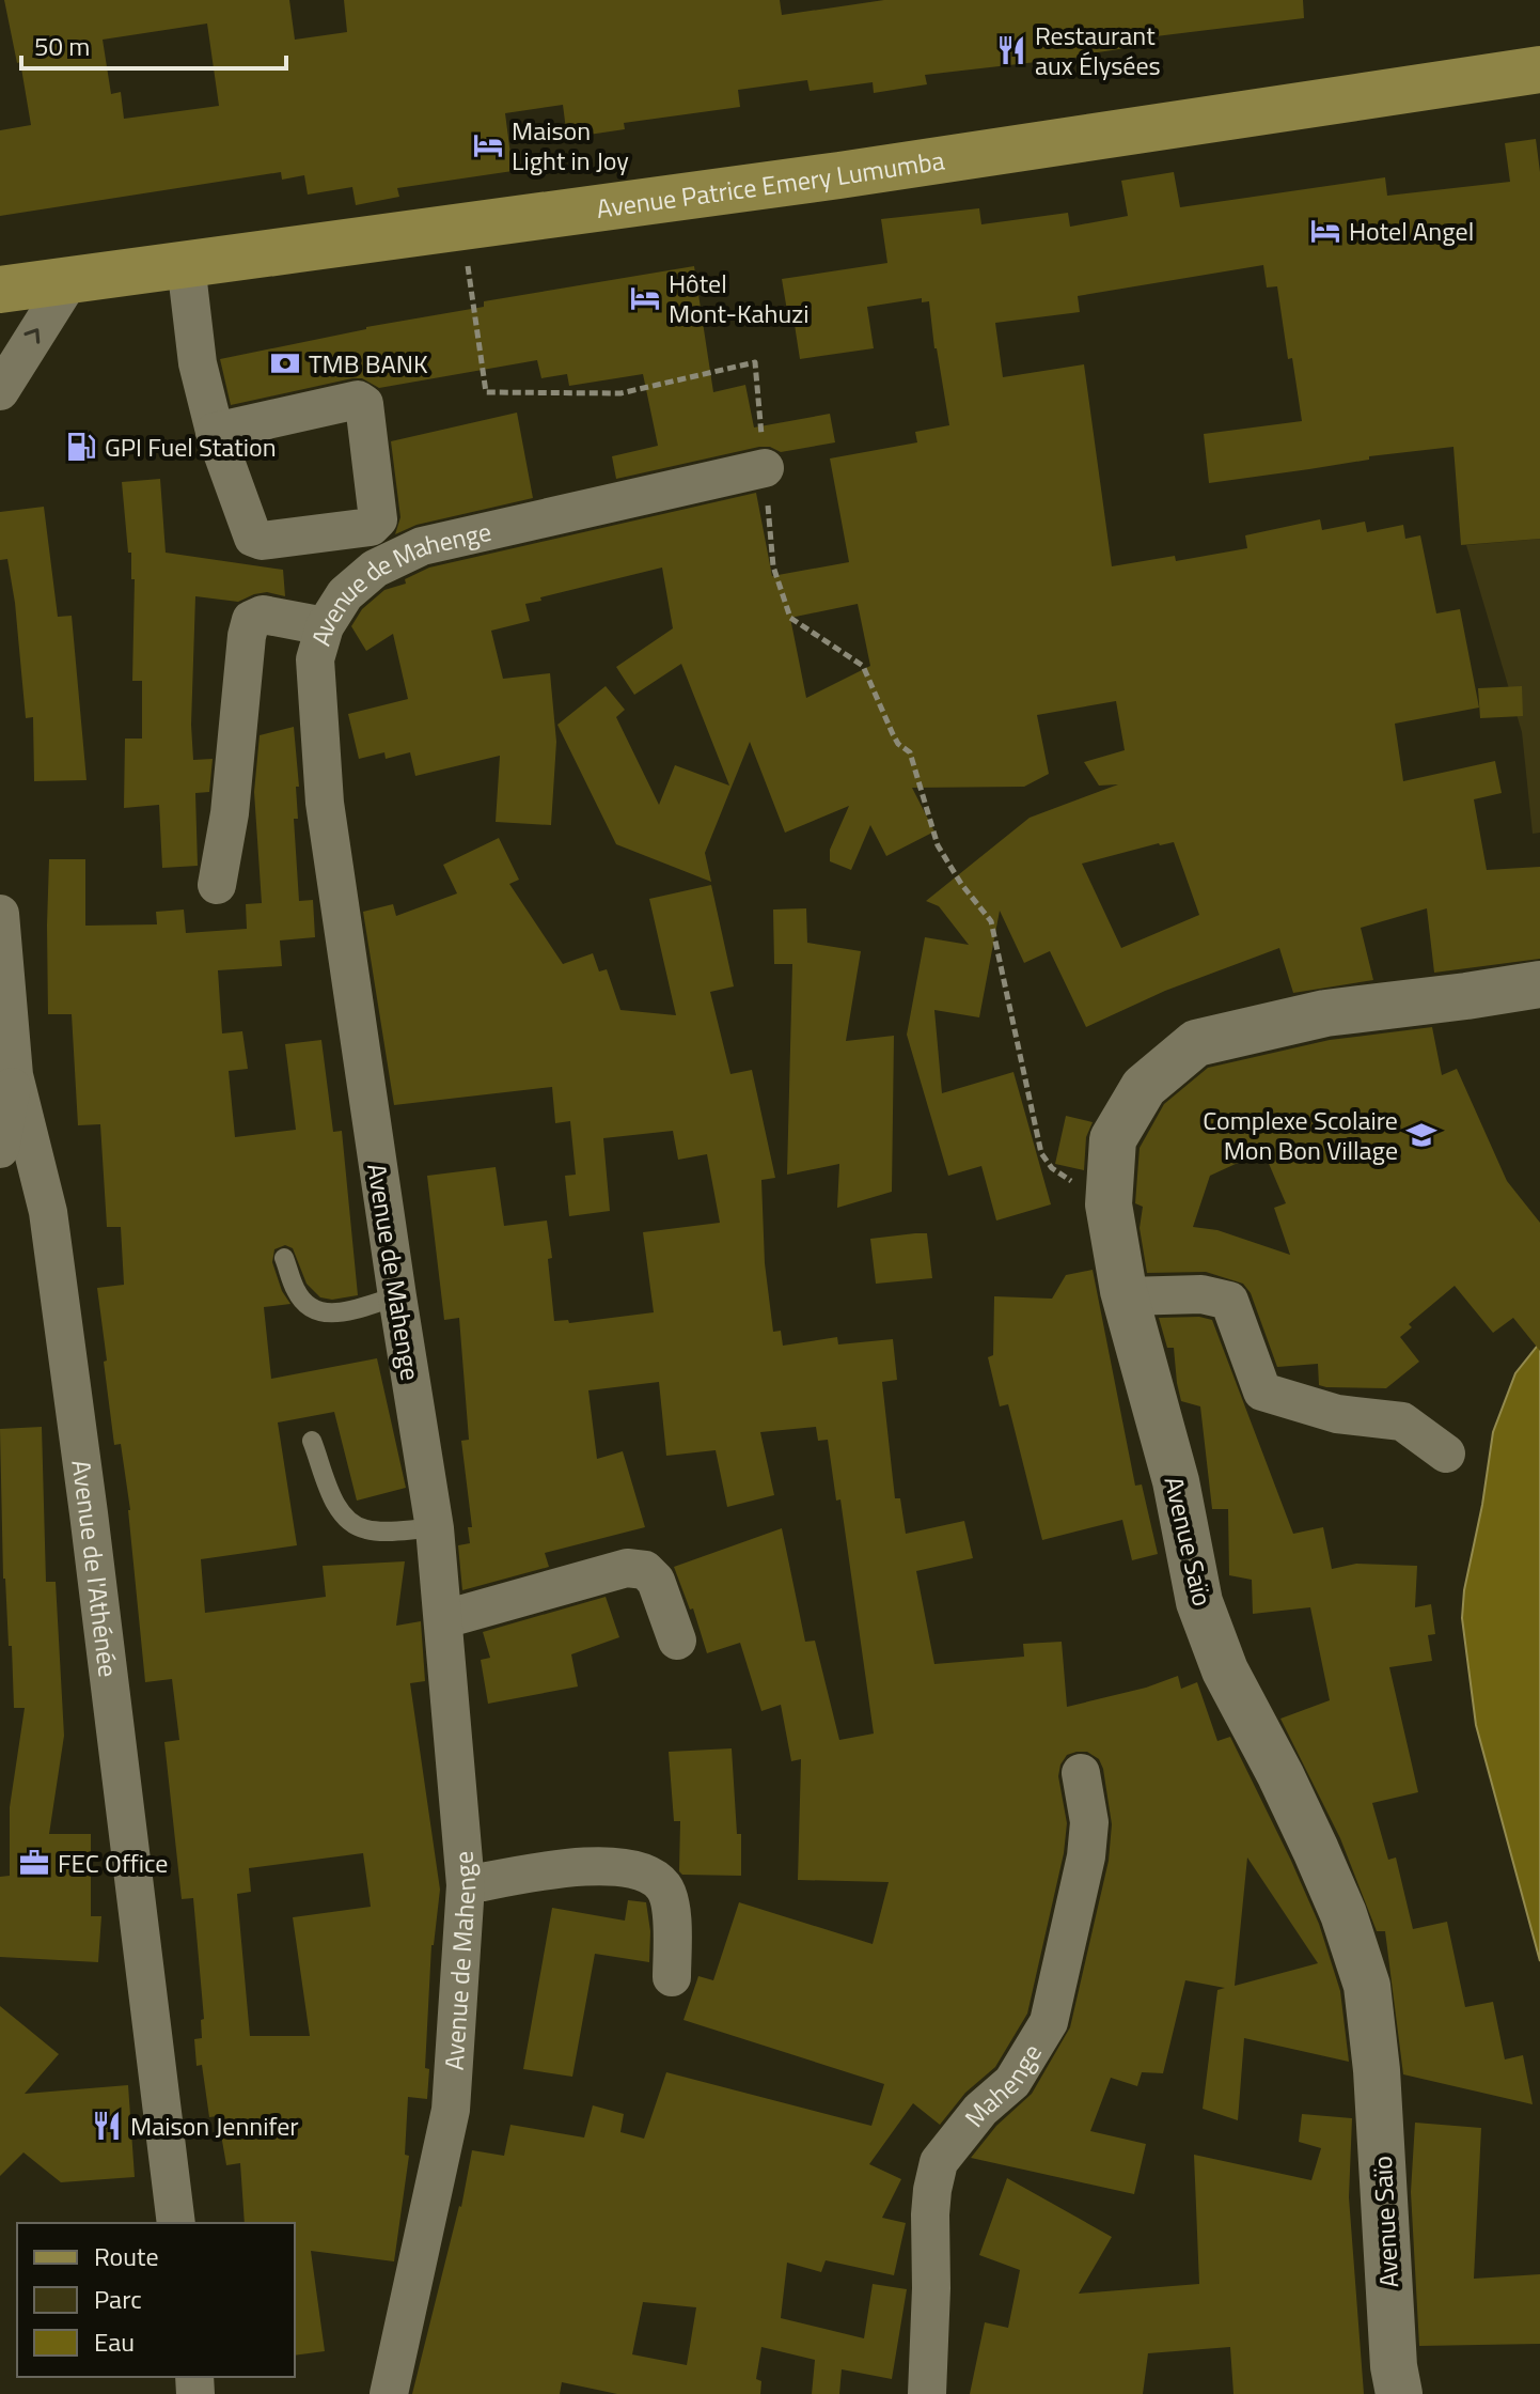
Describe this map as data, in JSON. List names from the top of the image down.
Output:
{
  "streets": {
    "main road": ["Avenue Patrice Emery Lumumba"],
    "street": [
      "Avenue de Mahenge",
      "Avenue Saïo",
      "Avenue de l'Athénée",
      "Mahenge"
    ]
  },
  "places": {
    "restaurant": ["Restaurant aux Élysées", "Maison Jennifer"],
    "hotel": ["Maison Light in Joy", "Hotel Angel", "Hôtel Mont-Kahuzi"],
    "bank": ["TMB BANK"],
    "fuel station": ["GPI Fuel Station"],
    "school or university": ["Complexe Scolaire Mon Bon Village"],
    "office": ["FEC Office"]
  },
  "legend": ["Route", "Parc", "Eau"],
  "scale_bar": "50 m"
}
